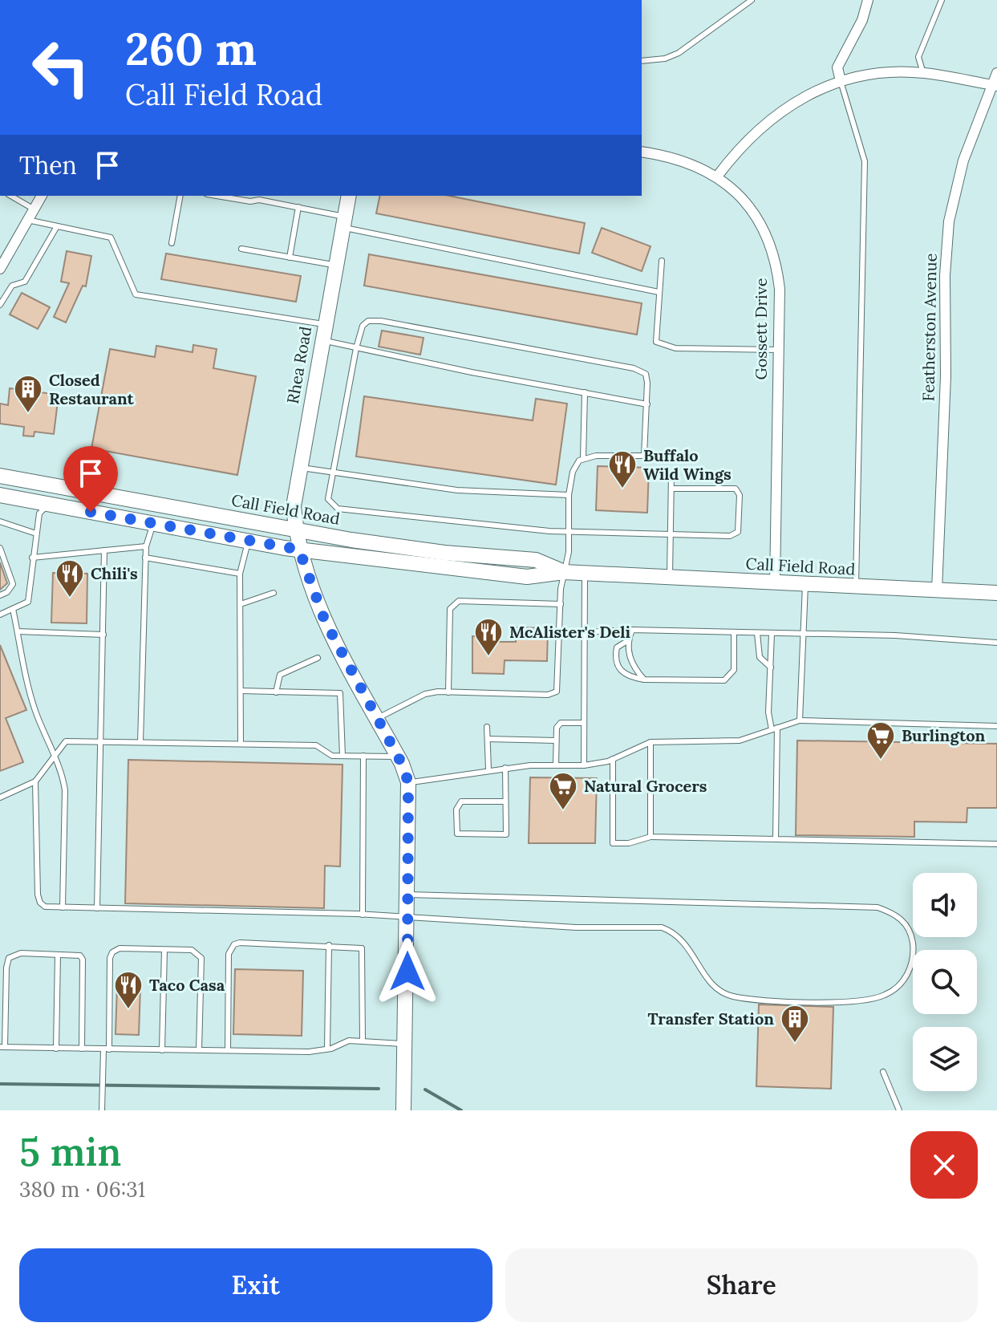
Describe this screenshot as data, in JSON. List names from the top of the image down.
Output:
{
  "streets": {
    "main road": ["Rhea Road", "Call Field Road"],
    "street": ["Featherston Avenue", "Gossett Drive"]
  },
  "crossings": [
    ["Featherston Avenue", "Call Field Road"],
    ["Gossett Drive", "Call Field Road"],
    ["Rhea Road", "Call Field Road"]
  ],
  "places": {
    "building": ["Closed Restaurant", "Transfer Station"],
    "restaurant": [
      "Buffalo Wild Wings",
      "Chili's",
      "McAlister's Deli",
      "Taco Casa"
    ],
    "supermarket": ["Burlington", "Natural Grocers"]
  },
  "page": {
    "turn": ["260 m", "Call Field Road"],
    "then": "Then",
    "heading": ["5 min", "380 m · 06:31"],
    "buttons": ["Exit", "Share"]
  }
}
